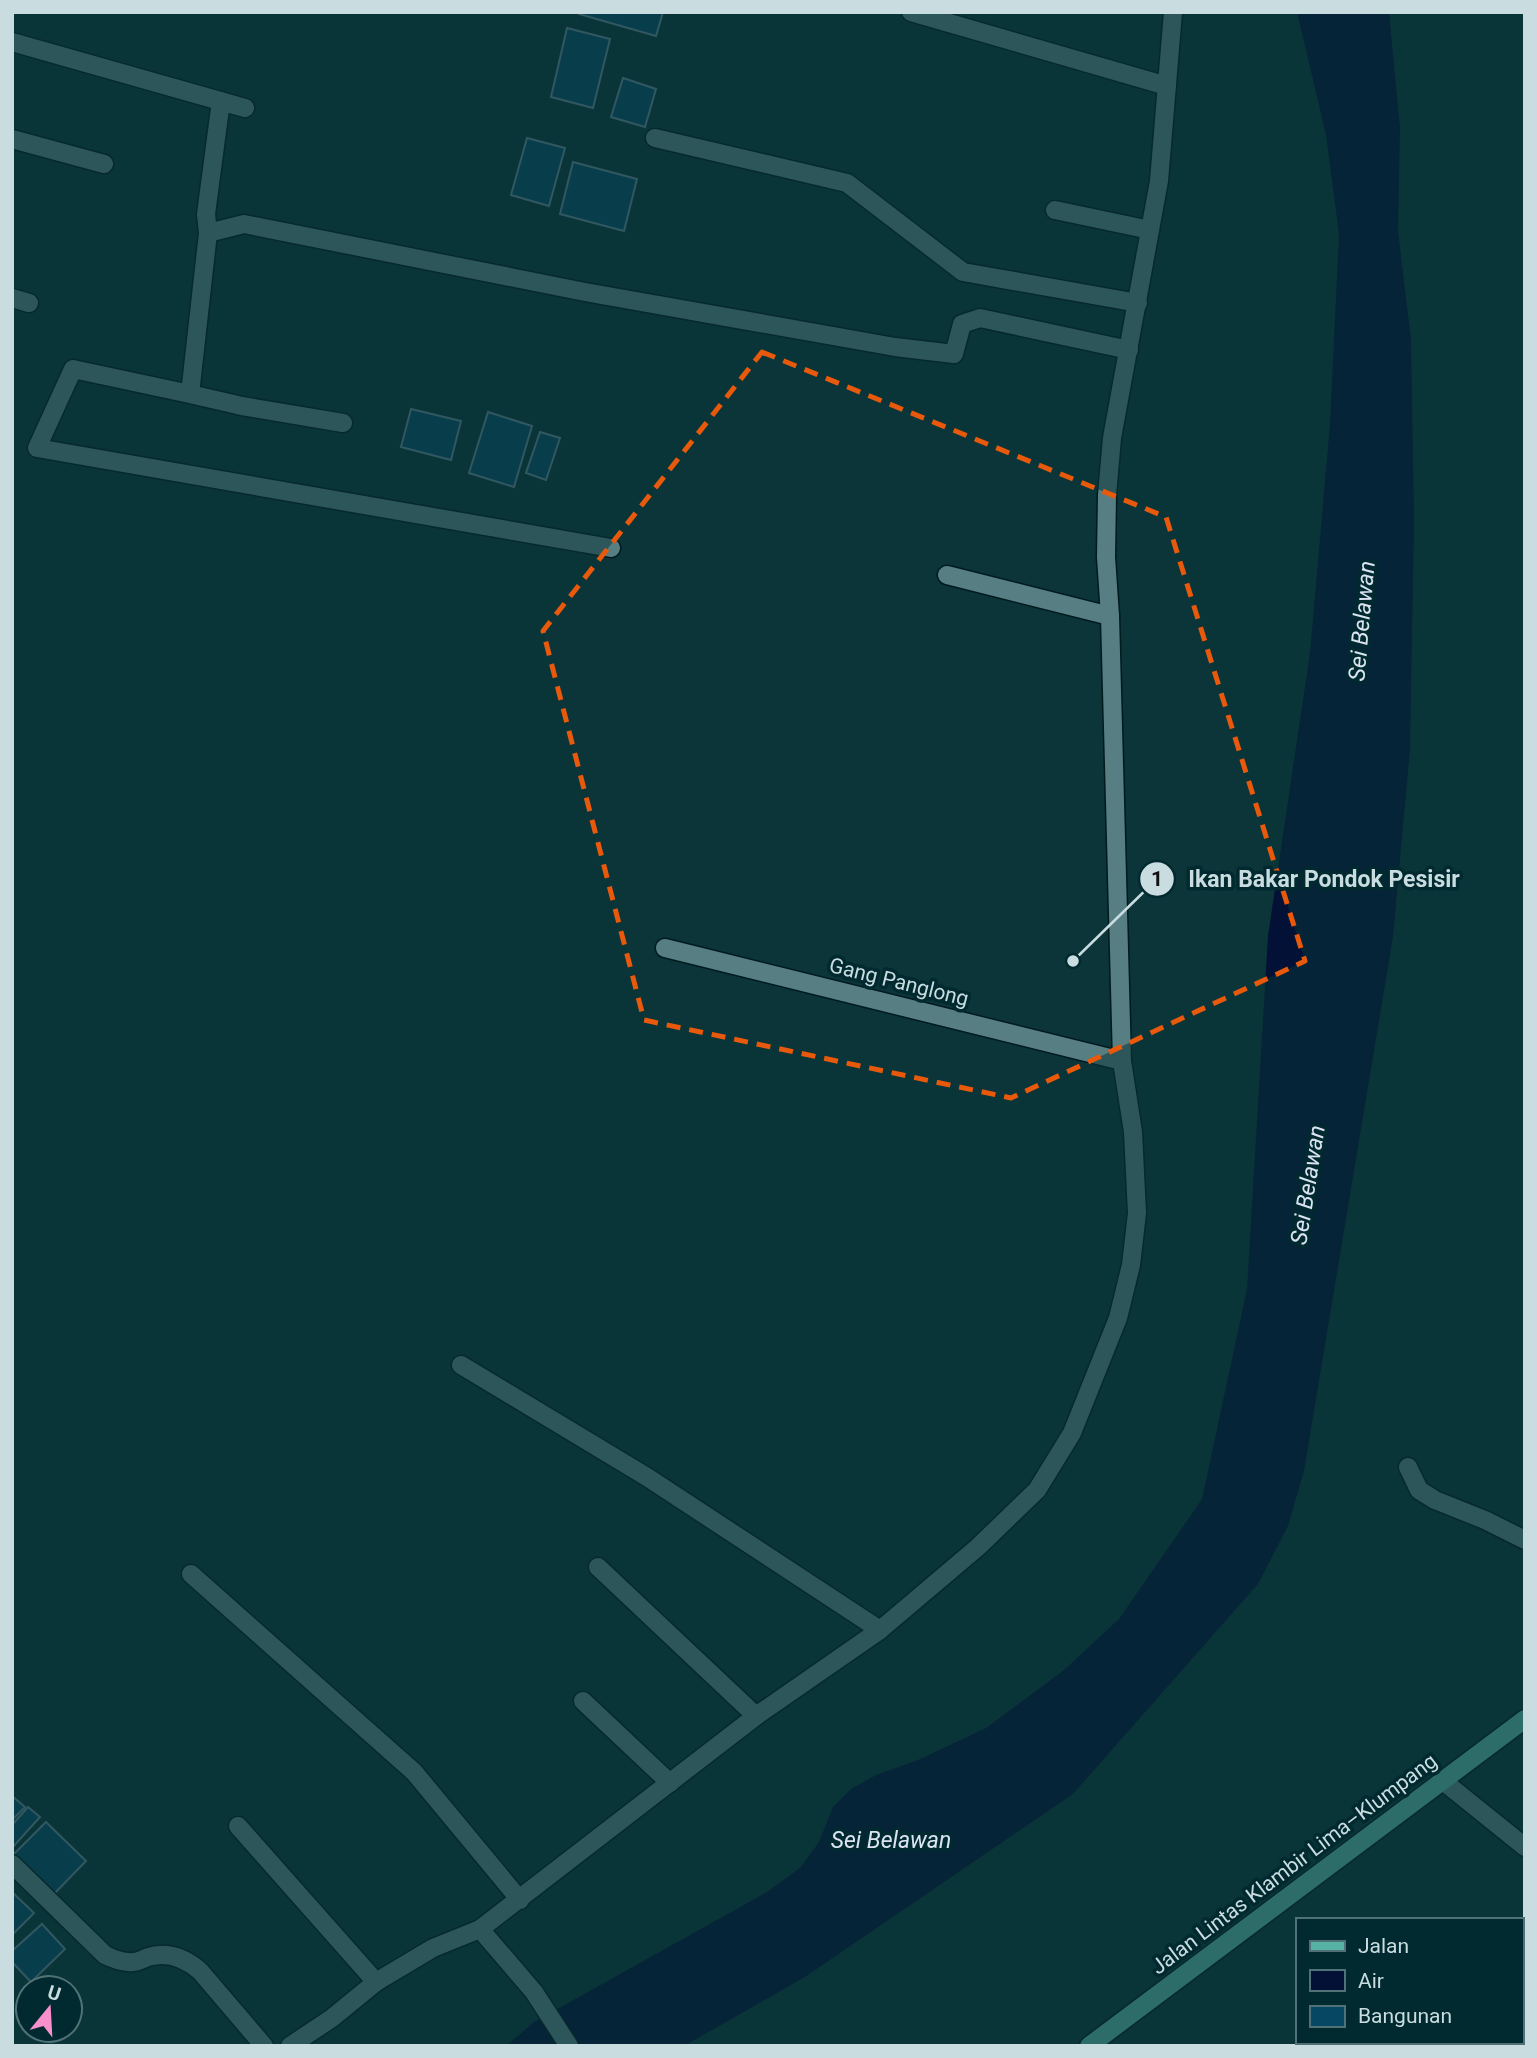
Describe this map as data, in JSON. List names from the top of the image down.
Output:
{
  "streets": {
    "main road": ["Jalan Lintas Klambir Lima–Klumpang"],
    "street": ["Gang Panglong"]
  },
  "water": ["Sei Belawan"],
  "places": ["Ikan Bakar Pondok Pesisir"],
  "legend": ["Jalan", "Air", "Bangunan"],
  "north": "top"
}
